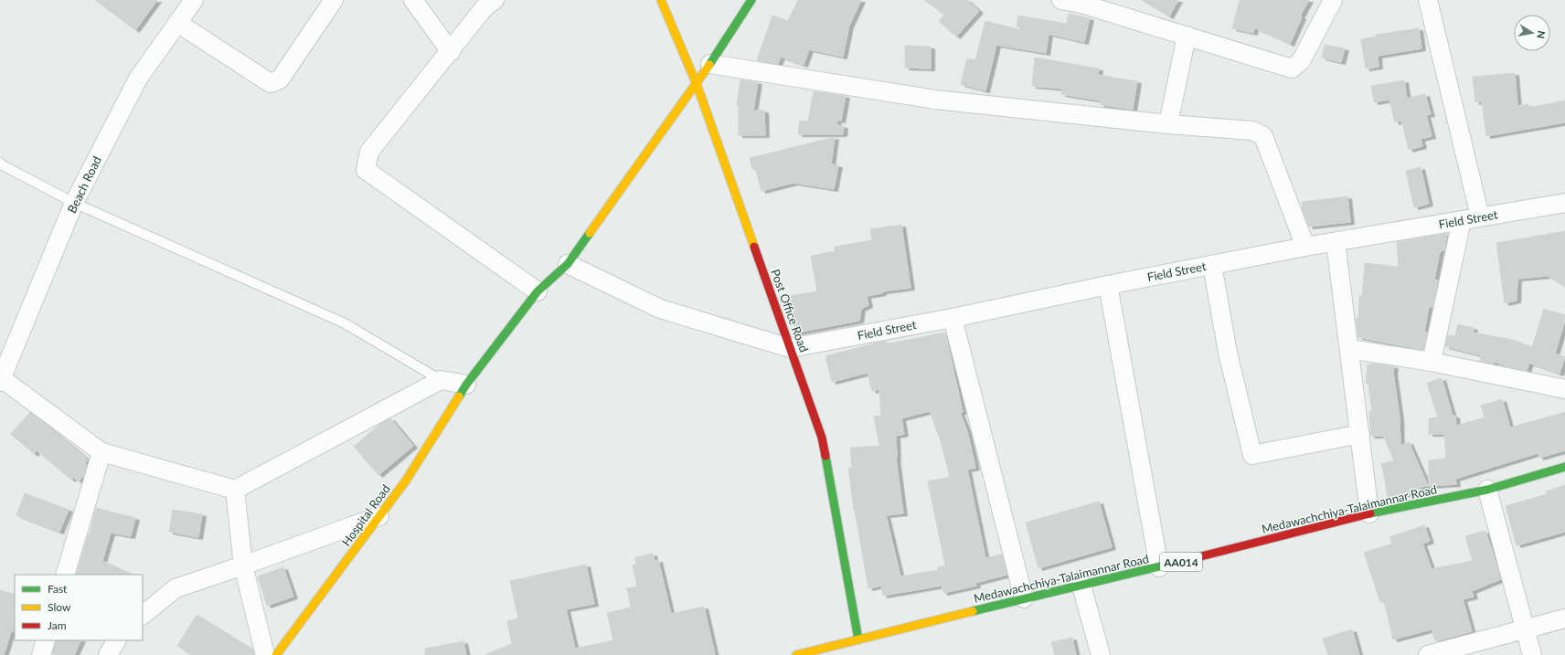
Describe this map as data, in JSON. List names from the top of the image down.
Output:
{
  "streets": {
    "main road": [
      "Post Office Road",
      "Medawachchiya-Talaimannar Road",
      "Hospital Road",
      "AA014"
    ],
    "street": ["Beach Road", "Field Street"]
  },
  "crossings": [
    ["Field Street", "Post Office Road"],
    ["Post Office Road", "Medawachchiya-Talaimannar Road"],
    ["Post Office Road", "Hospital Road"]
  ],
  "legend": ["Fast", "Slow", "Jam"],
  "north": "right"
}
